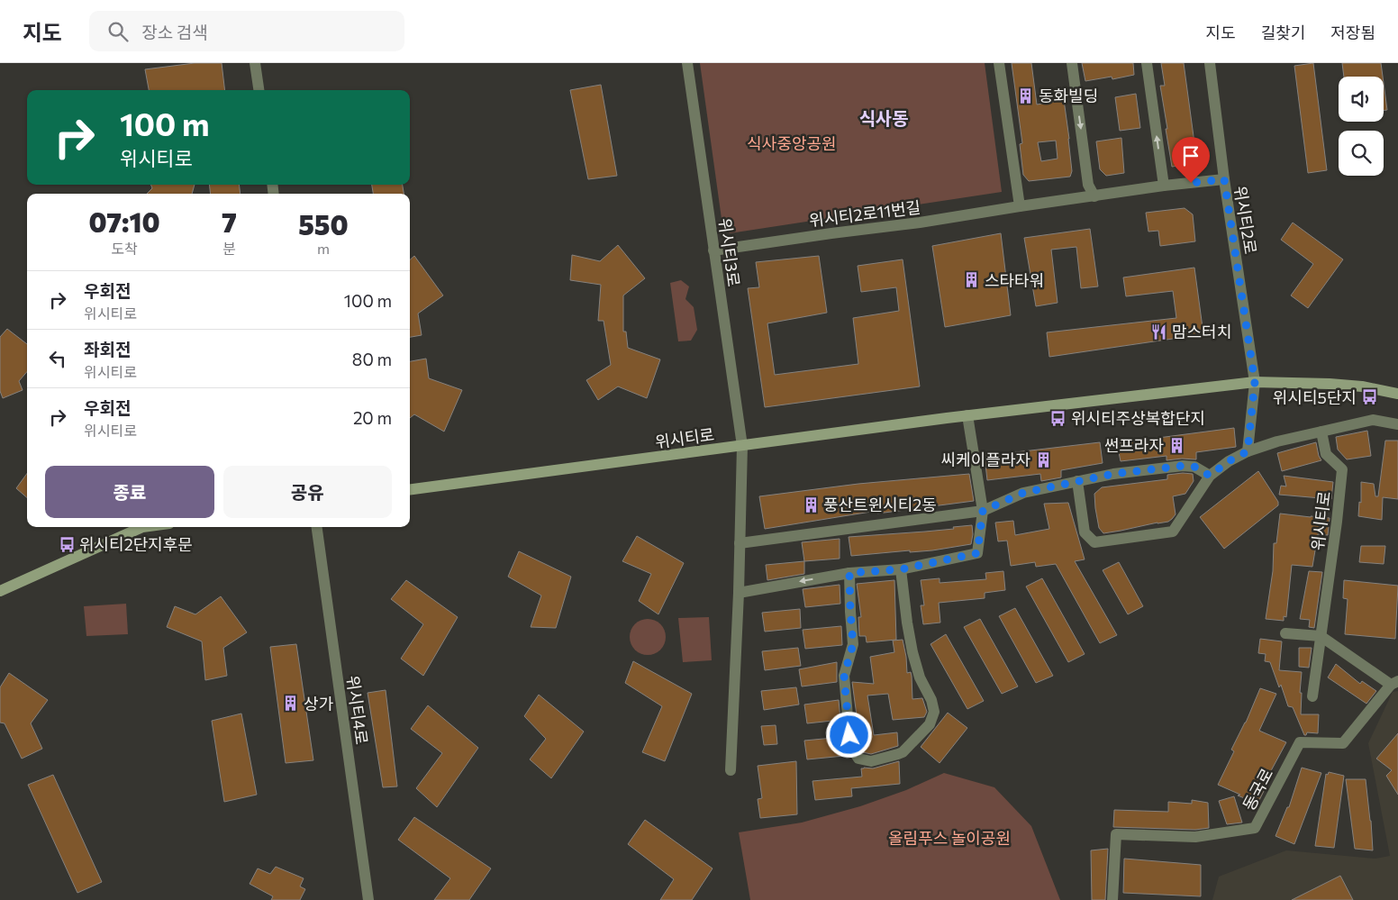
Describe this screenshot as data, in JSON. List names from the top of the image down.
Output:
{
  "streets": {
    "main road": ["위시티로"],
    "street": [
      "위시티2로11번길",
      "위시티2로",
      "위시티3로",
      "위시티4로",
      "동국로"
    ]
  },
  "crossings": [
    ["위시티2로11번길", "위시티2로"],
    ["위시티2로11번길", "위시티3로"],
    ["위시티2로", "위시티로"],
    ["위시티3로", "위시티로"]
  ],
  "districts": ["식사동"],
  "parks": ["식사중앙공원", "올림푸스 놀이공원"],
  "places": {
    "building": [
      "동화빌딩",
      "스타타워",
      "썬프라자",
      "씨케이플라자",
      "풍산트윈시티2동",
      "상가"
    ],
    "restaurant": ["맘스터치"],
    "bus stop": ["위시티5단지", "위시티주상복합단지", "위시티2단지후문"]
  },
  "page": {
    "header": "지도",
    "search": "장소 검색",
    "nav": ["지도", "길찾기", "저장됨"],
    "turn": ["100 m", "위시티로"],
    "eta": [
      "07:10",
      "도착",
      "7",
      "분",
      "550",
      "m"
    ],
    "list": [
      {
        "name": "우회전",
        "note": "위시티로",
        "value": "100 m"
      },
      {
        "name": "좌회전",
        "note": "위시티로",
        "value": "80 m"
      },
      {
        "name": "우회전",
        "note": "위시티로",
        "value": "20 m"
      }
    ],
    "buttons": ["종료", "공유"]
  }
}
